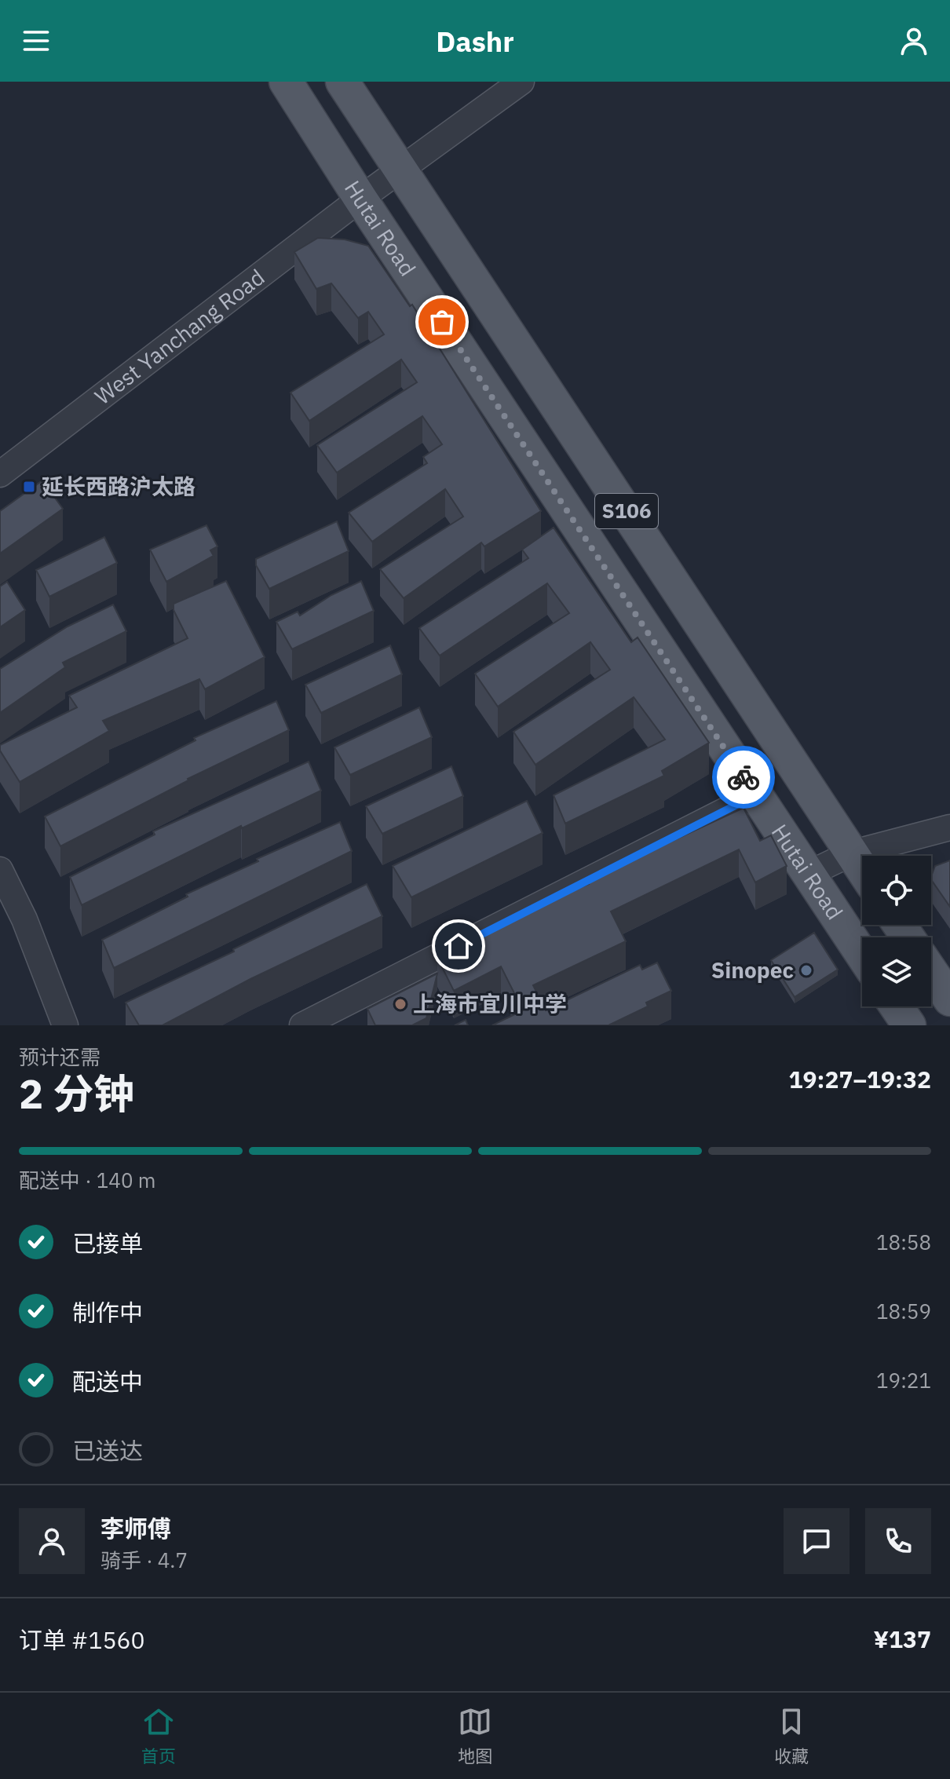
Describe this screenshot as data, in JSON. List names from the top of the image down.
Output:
{
  "streets": {
    "main road": ["Hutai Road", "S106"],
    "street": ["West Yanchang Road"]
  },
  "crossings": [
    ["Hutai Road", "West Yanchang Road"],
    ["West Yanchang Road", "S106"]
  ],
  "places": {
    "transit": ["延长西路沪太路"],
    "other": ["Sinopec", "上海市宜川中学"]
  },
  "page": {
    "header": "Dashr",
    "heading": ["2 分钟", "预计还需", "19:27–19:32"],
    "panel": [
      "李师傅",
      "骑手 · 4.7",
      "订单 #1560",
      "¥137"
    ],
    "bar": "配送中 · 140 m",
    "list": [
      ["已接单", "18:58"],
      ["制作中", "18:59"],
      ["配送中", "19:21"],
      "已送达"
    ],
    "tabs": ["首页", "地图", "收藏"]
  }
}
